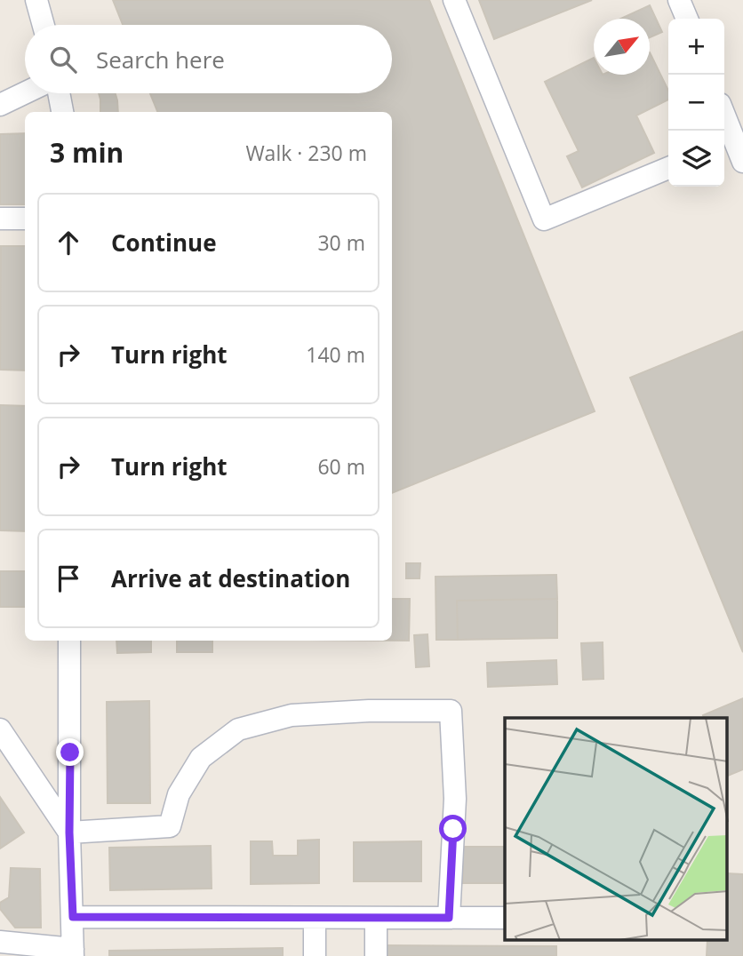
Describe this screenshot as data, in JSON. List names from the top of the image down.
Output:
{
  "north": "top right",
  "page": {
    "map_buttons": ["+", "−"],
    "search": "Search here",
    "heading": ["3 min", "Walk · 230 m"],
    "list": [
      ["Continue", "30 m"],
      ["Turn right", "140 m"],
      ["Turn right", "60 m"],
      "Arrive at destination"
    ]
  }
}
